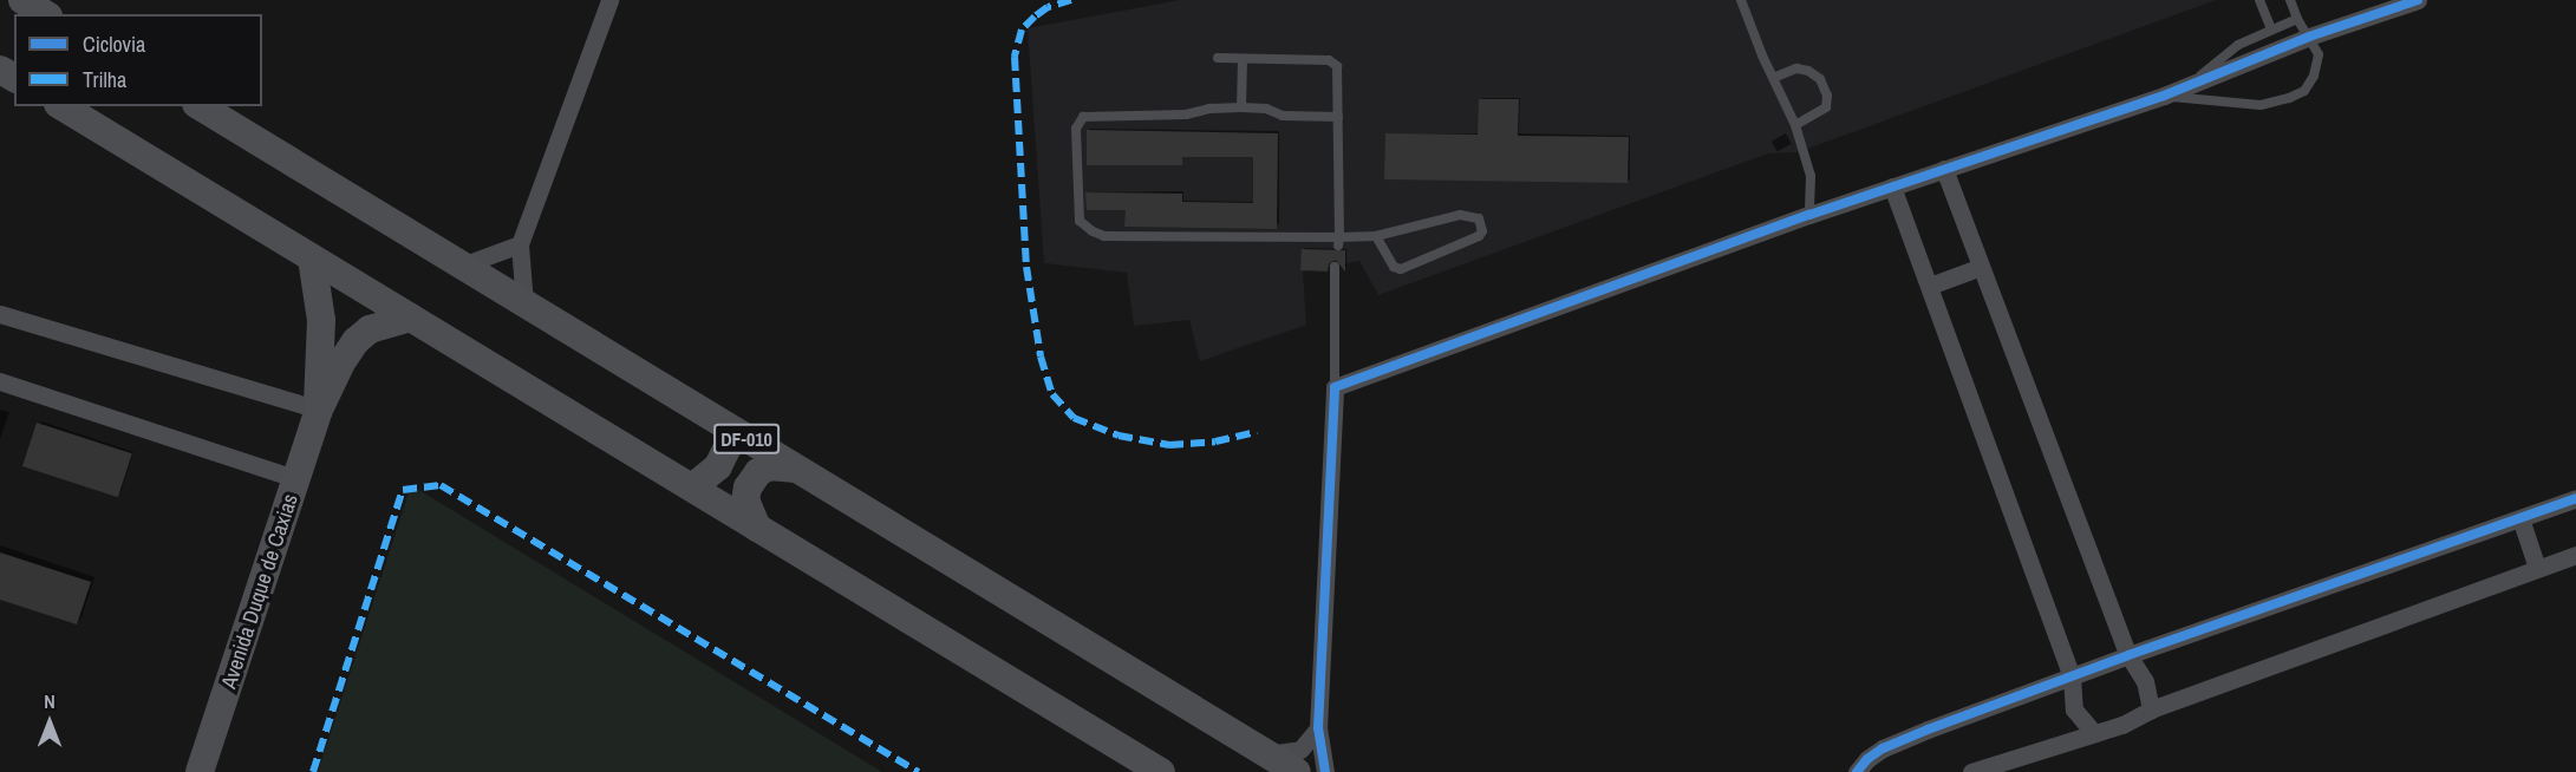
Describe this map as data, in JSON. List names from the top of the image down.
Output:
{
  "streets": {
    "main road": ["DF-010", "Avenida Duque de Caxias"]
  },
  "legend": ["Ciclovia", "Trilha"],
  "north": "top"
}
